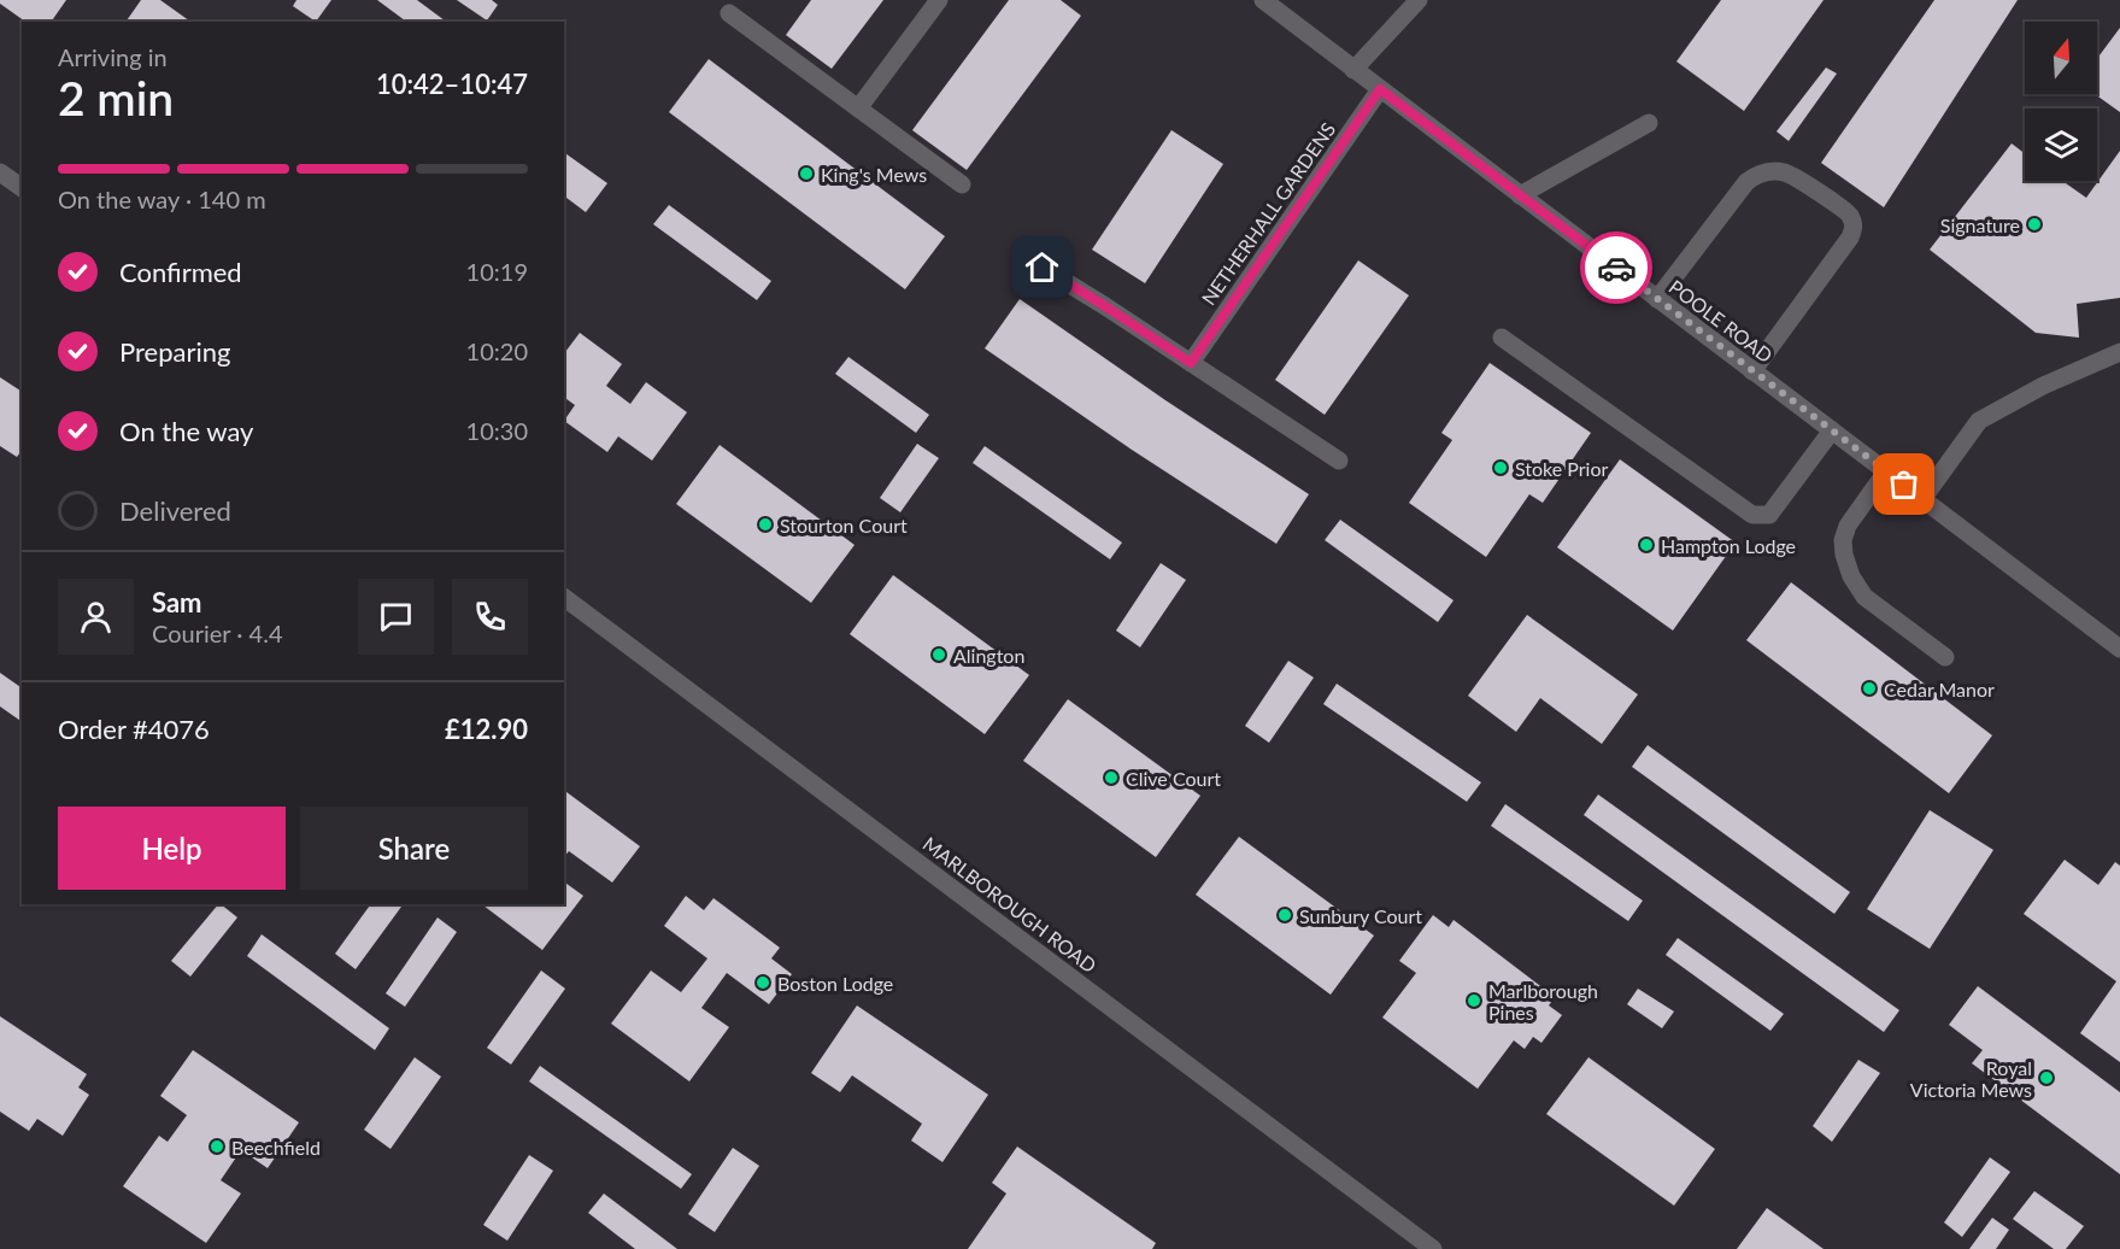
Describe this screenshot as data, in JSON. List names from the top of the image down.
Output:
{
  "streets": {
    "street": ["NETHERHALL GARDENS", "POOLE ROAD", "MARLBOROUGH ROAD"]
  },
  "crossings": [
    ["NETHERHALL GARDENS", "POOLE ROAD"]
  ],
  "places": [
    "King's Mews",
    "Signature",
    "Stoke Prior",
    "Stourton Court",
    "Hampton Lodge",
    "Alington",
    "Cedar Manor",
    "Clive Court",
    "Sunbury Court",
    "Boston Lodge",
    "Marlborough Pines",
    "Royal Victoria Mews",
    "Beechfield"
  ],
  "north": "top",
  "page": {
    "heading": ["2 min", "Arriving in", "10:42–10:47"],
    "panel": [
      "Sam",
      "Courier · 4.4",
      "Order #4076",
      "£12.90"
    ],
    "bar": "On the way · 140 m",
    "list": [
      ["Confirmed", "10:19"],
      ["Preparing", "10:20"],
      ["On the way", "10:30"],
      "Delivered"
    ],
    "buttons": ["Help", "Share"]
  }
}
